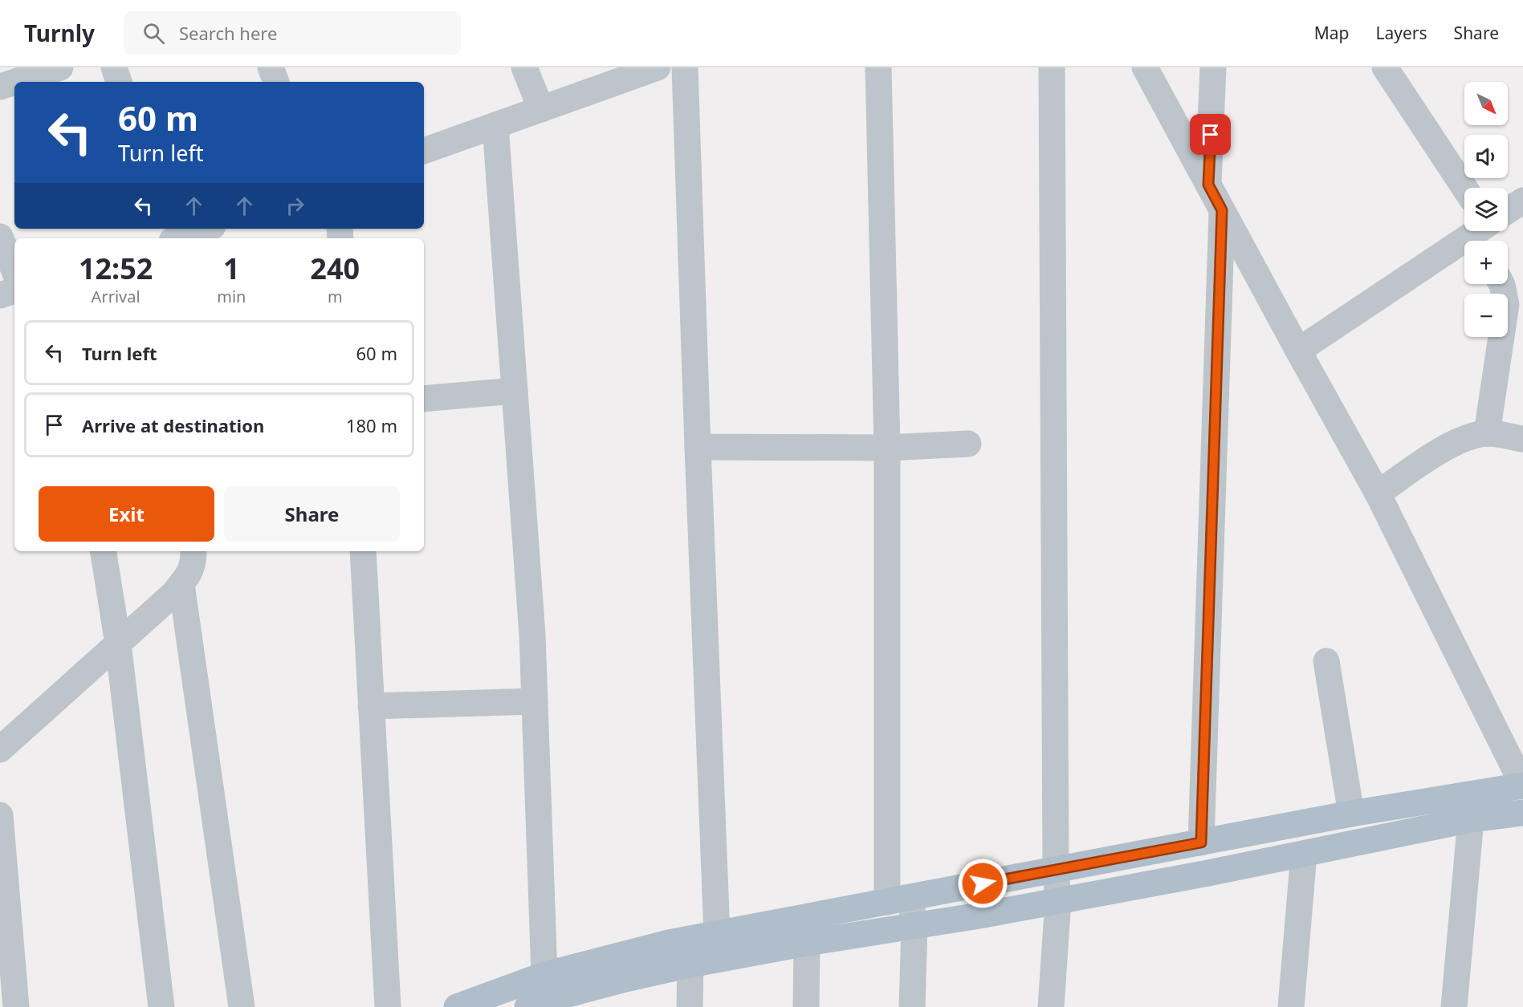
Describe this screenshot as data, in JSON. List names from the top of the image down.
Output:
{
  "north": "bottom right",
  "page": {
    "header": "Turnly",
    "search": "Search here",
    "nav": ["Map", "Layers", "Share"],
    "map_buttons": ["+", "−"],
    "turn": ["60 m", "Turn left"],
    "eta": [
      "12:52",
      "Arrival",
      "1",
      "min",
      "240",
      "m"
    ],
    "list": [
      {
        "name": "Turn left",
        "value": "60 m"
      },
      {
        "name": "Arrive at destination",
        "value": "180 m"
      }
    ],
    "buttons": ["Exit", "Share"]
  }
}
